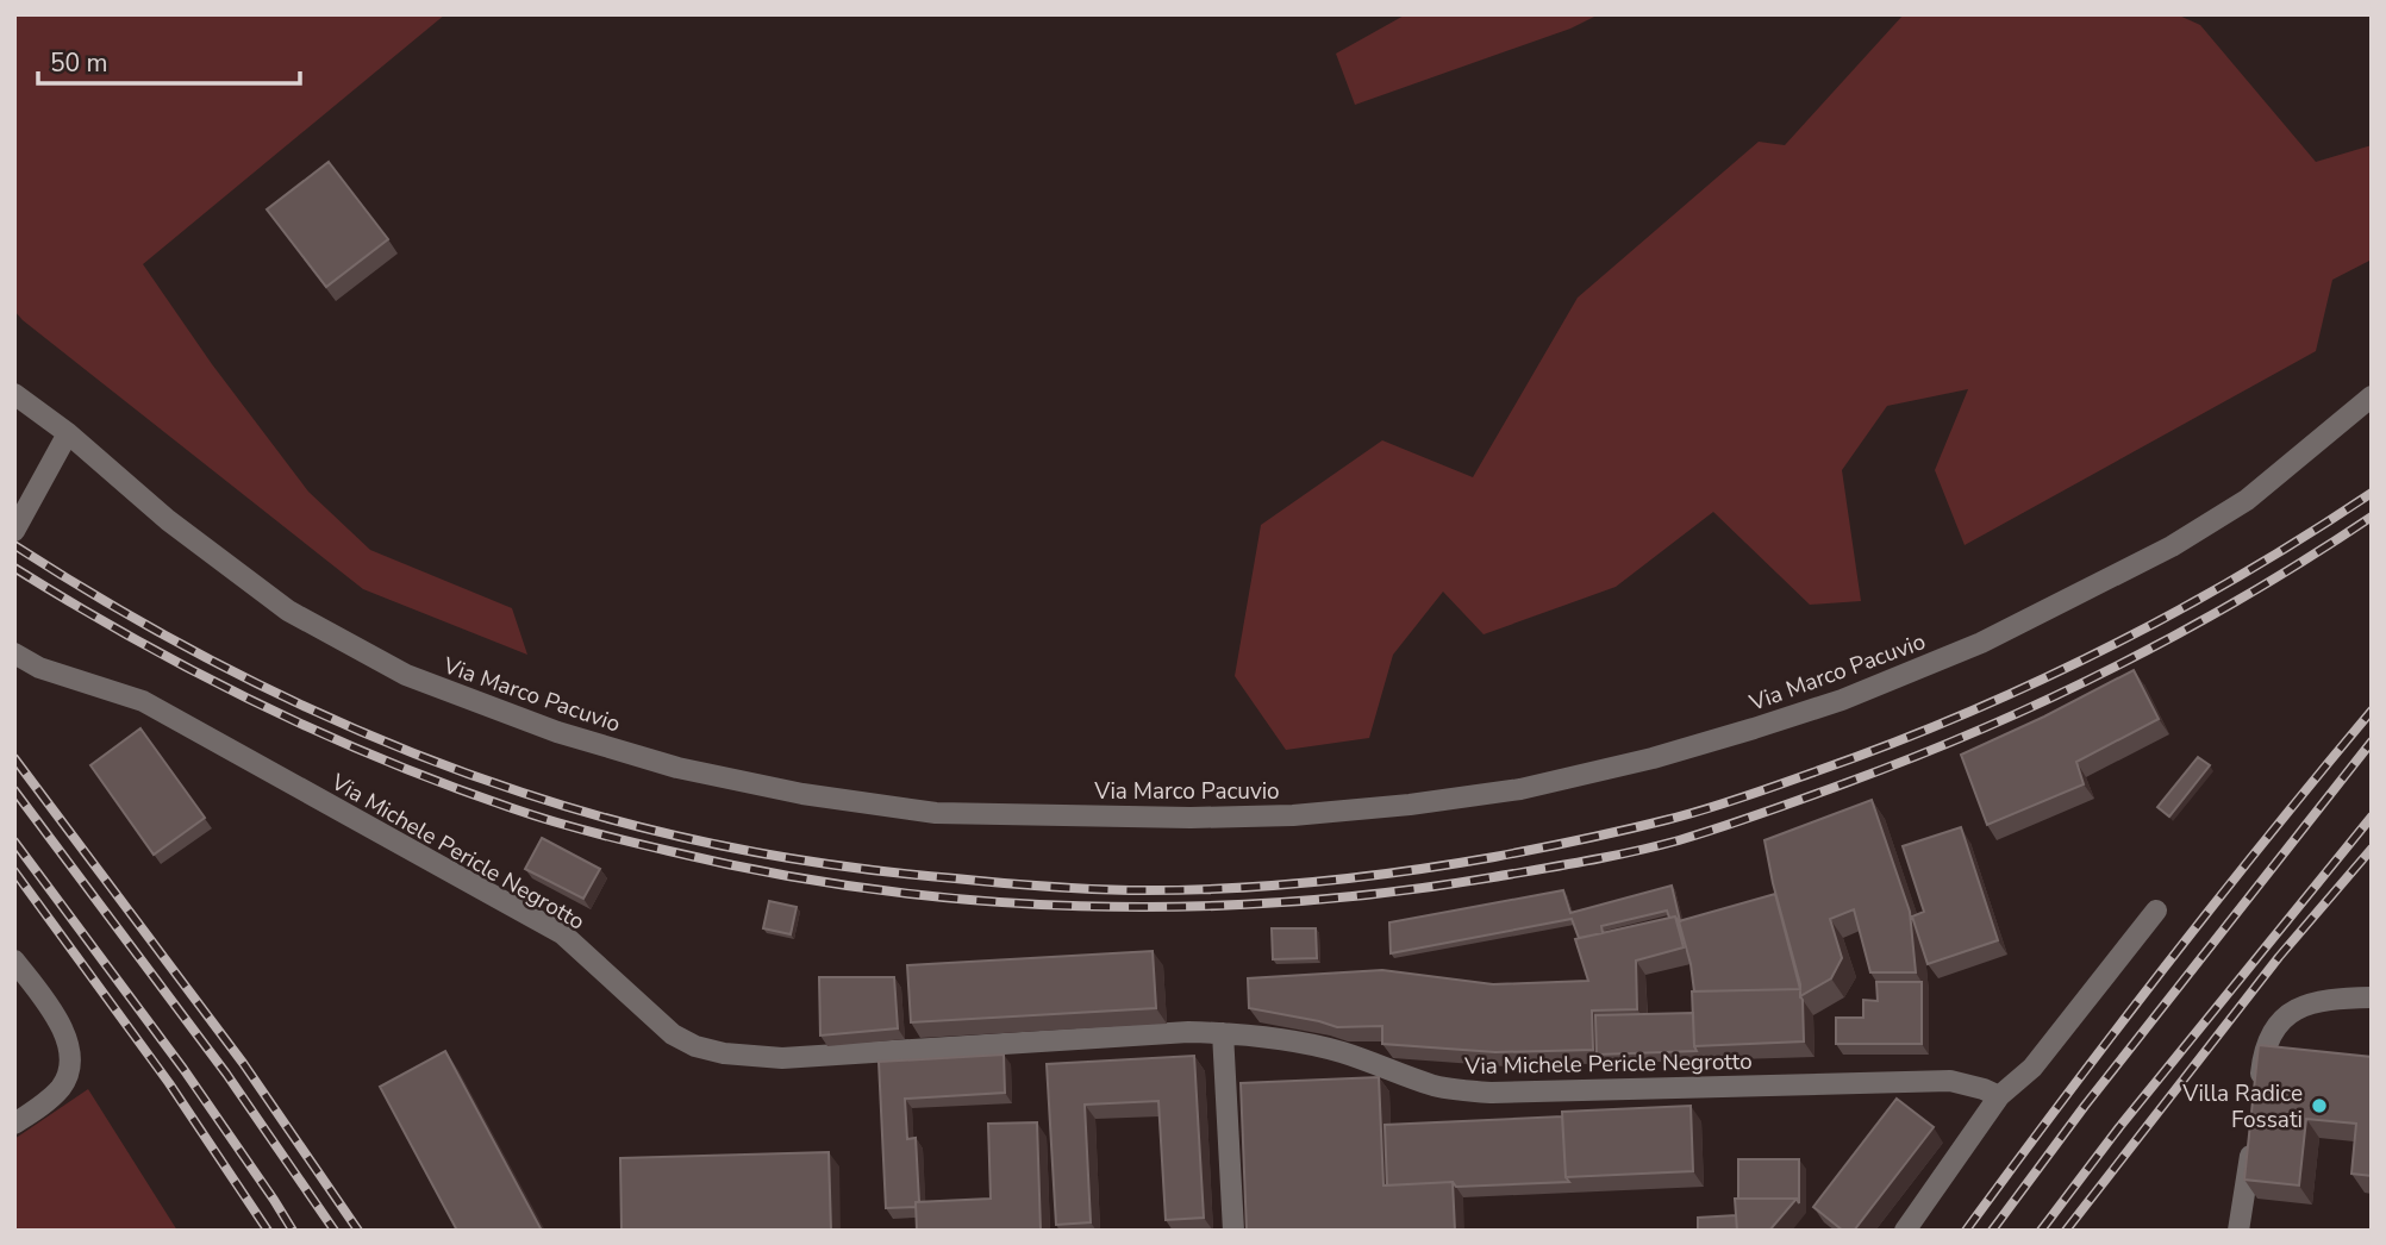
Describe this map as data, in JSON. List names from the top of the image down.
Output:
{
  "streets": {
    "street": ["Via Marco Pacuvio", "Via Michele Pericle Negrotto"]
  },
  "places": ["Villa Radice Fossati"],
  "scale_bar": "50 m"
}
